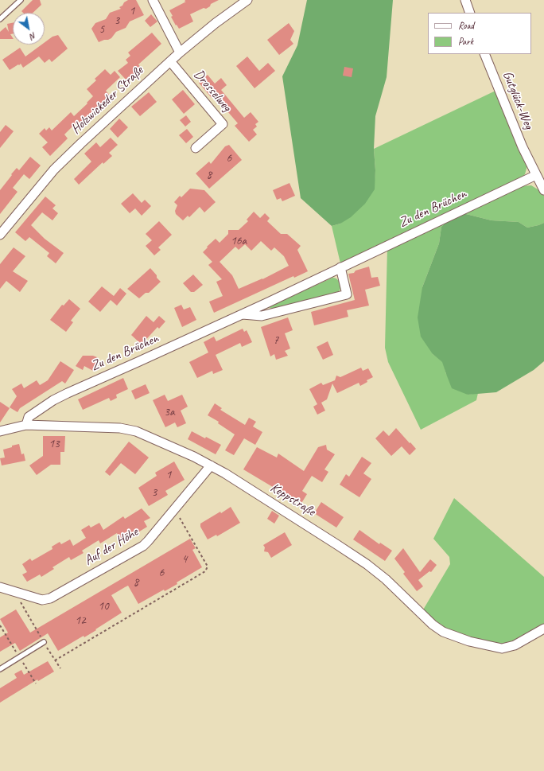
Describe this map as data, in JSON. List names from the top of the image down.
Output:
{
  "streets": {
    "street": [
      "Drosselweg",
      "Holzwickeder Straße",
      "Gutglück-Weg",
      "Zu den Brüchen",
      "Keppstraße",
      "Auf der Höhe"
    ]
  },
  "crossings": [
    ["Drosselweg", "Holzwickeder Straße"],
    ["Gutglück-Weg", "Zu den Brüchen"],
    ["Zu den Brüchen", "Keppstraße"],
    ["Keppstraße", "Auf der Höhe"]
  ],
  "house_numbers": [
    "1",
    "3",
    "5",
    "6",
    "8",
    "16a",
    "7",
    "3a",
    "13",
    "1",
    "3",
    "4",
    "6",
    "8",
    "10",
    "12"
  ],
  "legend": ["Road", "Park"],
  "north": "bottom right"
}
